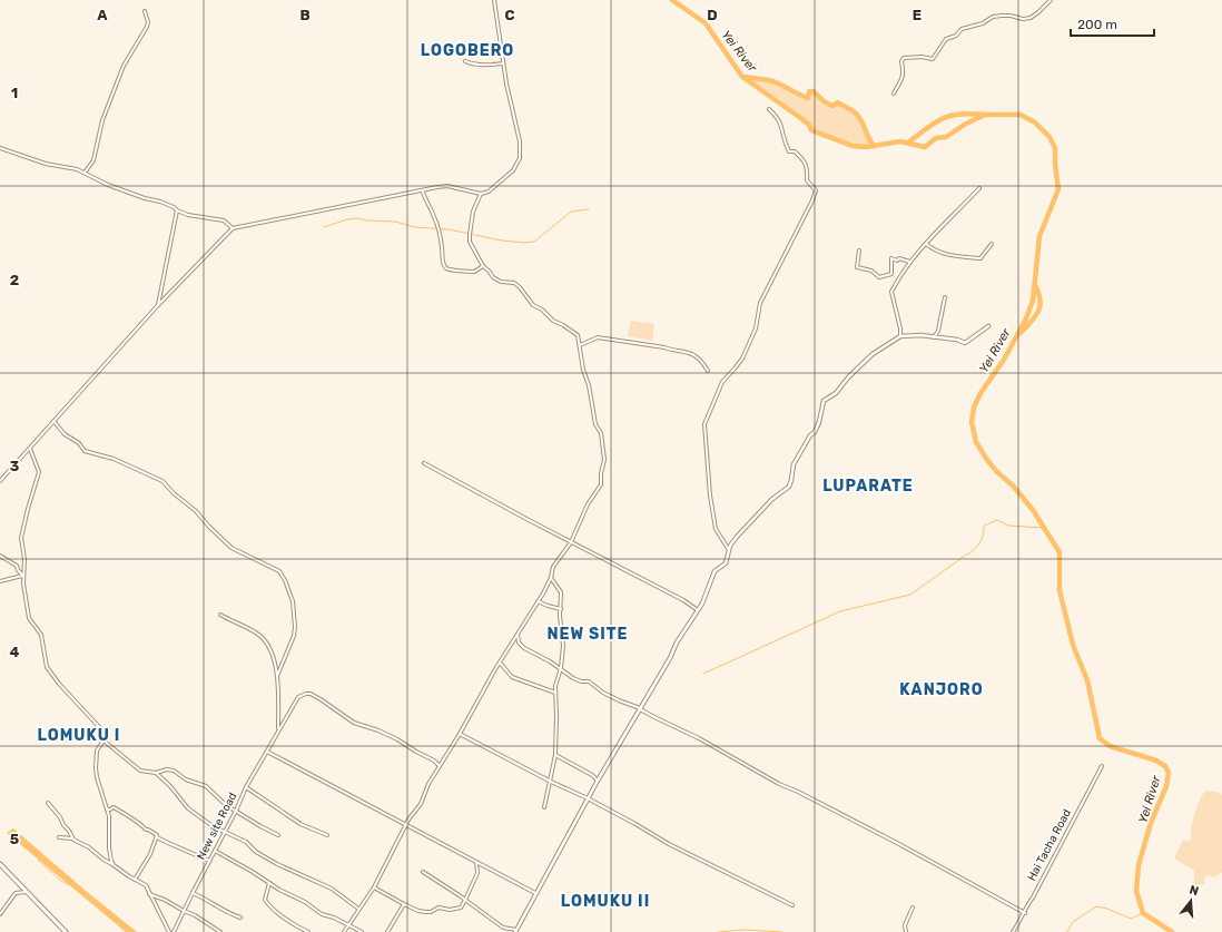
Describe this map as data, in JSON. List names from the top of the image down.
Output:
{
  "streets": {
    "street": ["New site Road", "Hai Tacha Road"]
  },
  "districts": [
    "LOGOBERO",
    "LUPARATE",
    "NEW SITE",
    "KANJORO",
    "LOMUKU I",
    "LOMUKU II"
  ],
  "water": ["Yei River"],
  "scale_bar": "200 m",
  "north": "top",
  "grid": {
    "columns": [
      "A",
      "B",
      "C",
      "D",
      "E"
    ],
    "rows": [
      "1",
      "2",
      "3",
      "4",
      "5"
    ]
  }
}
